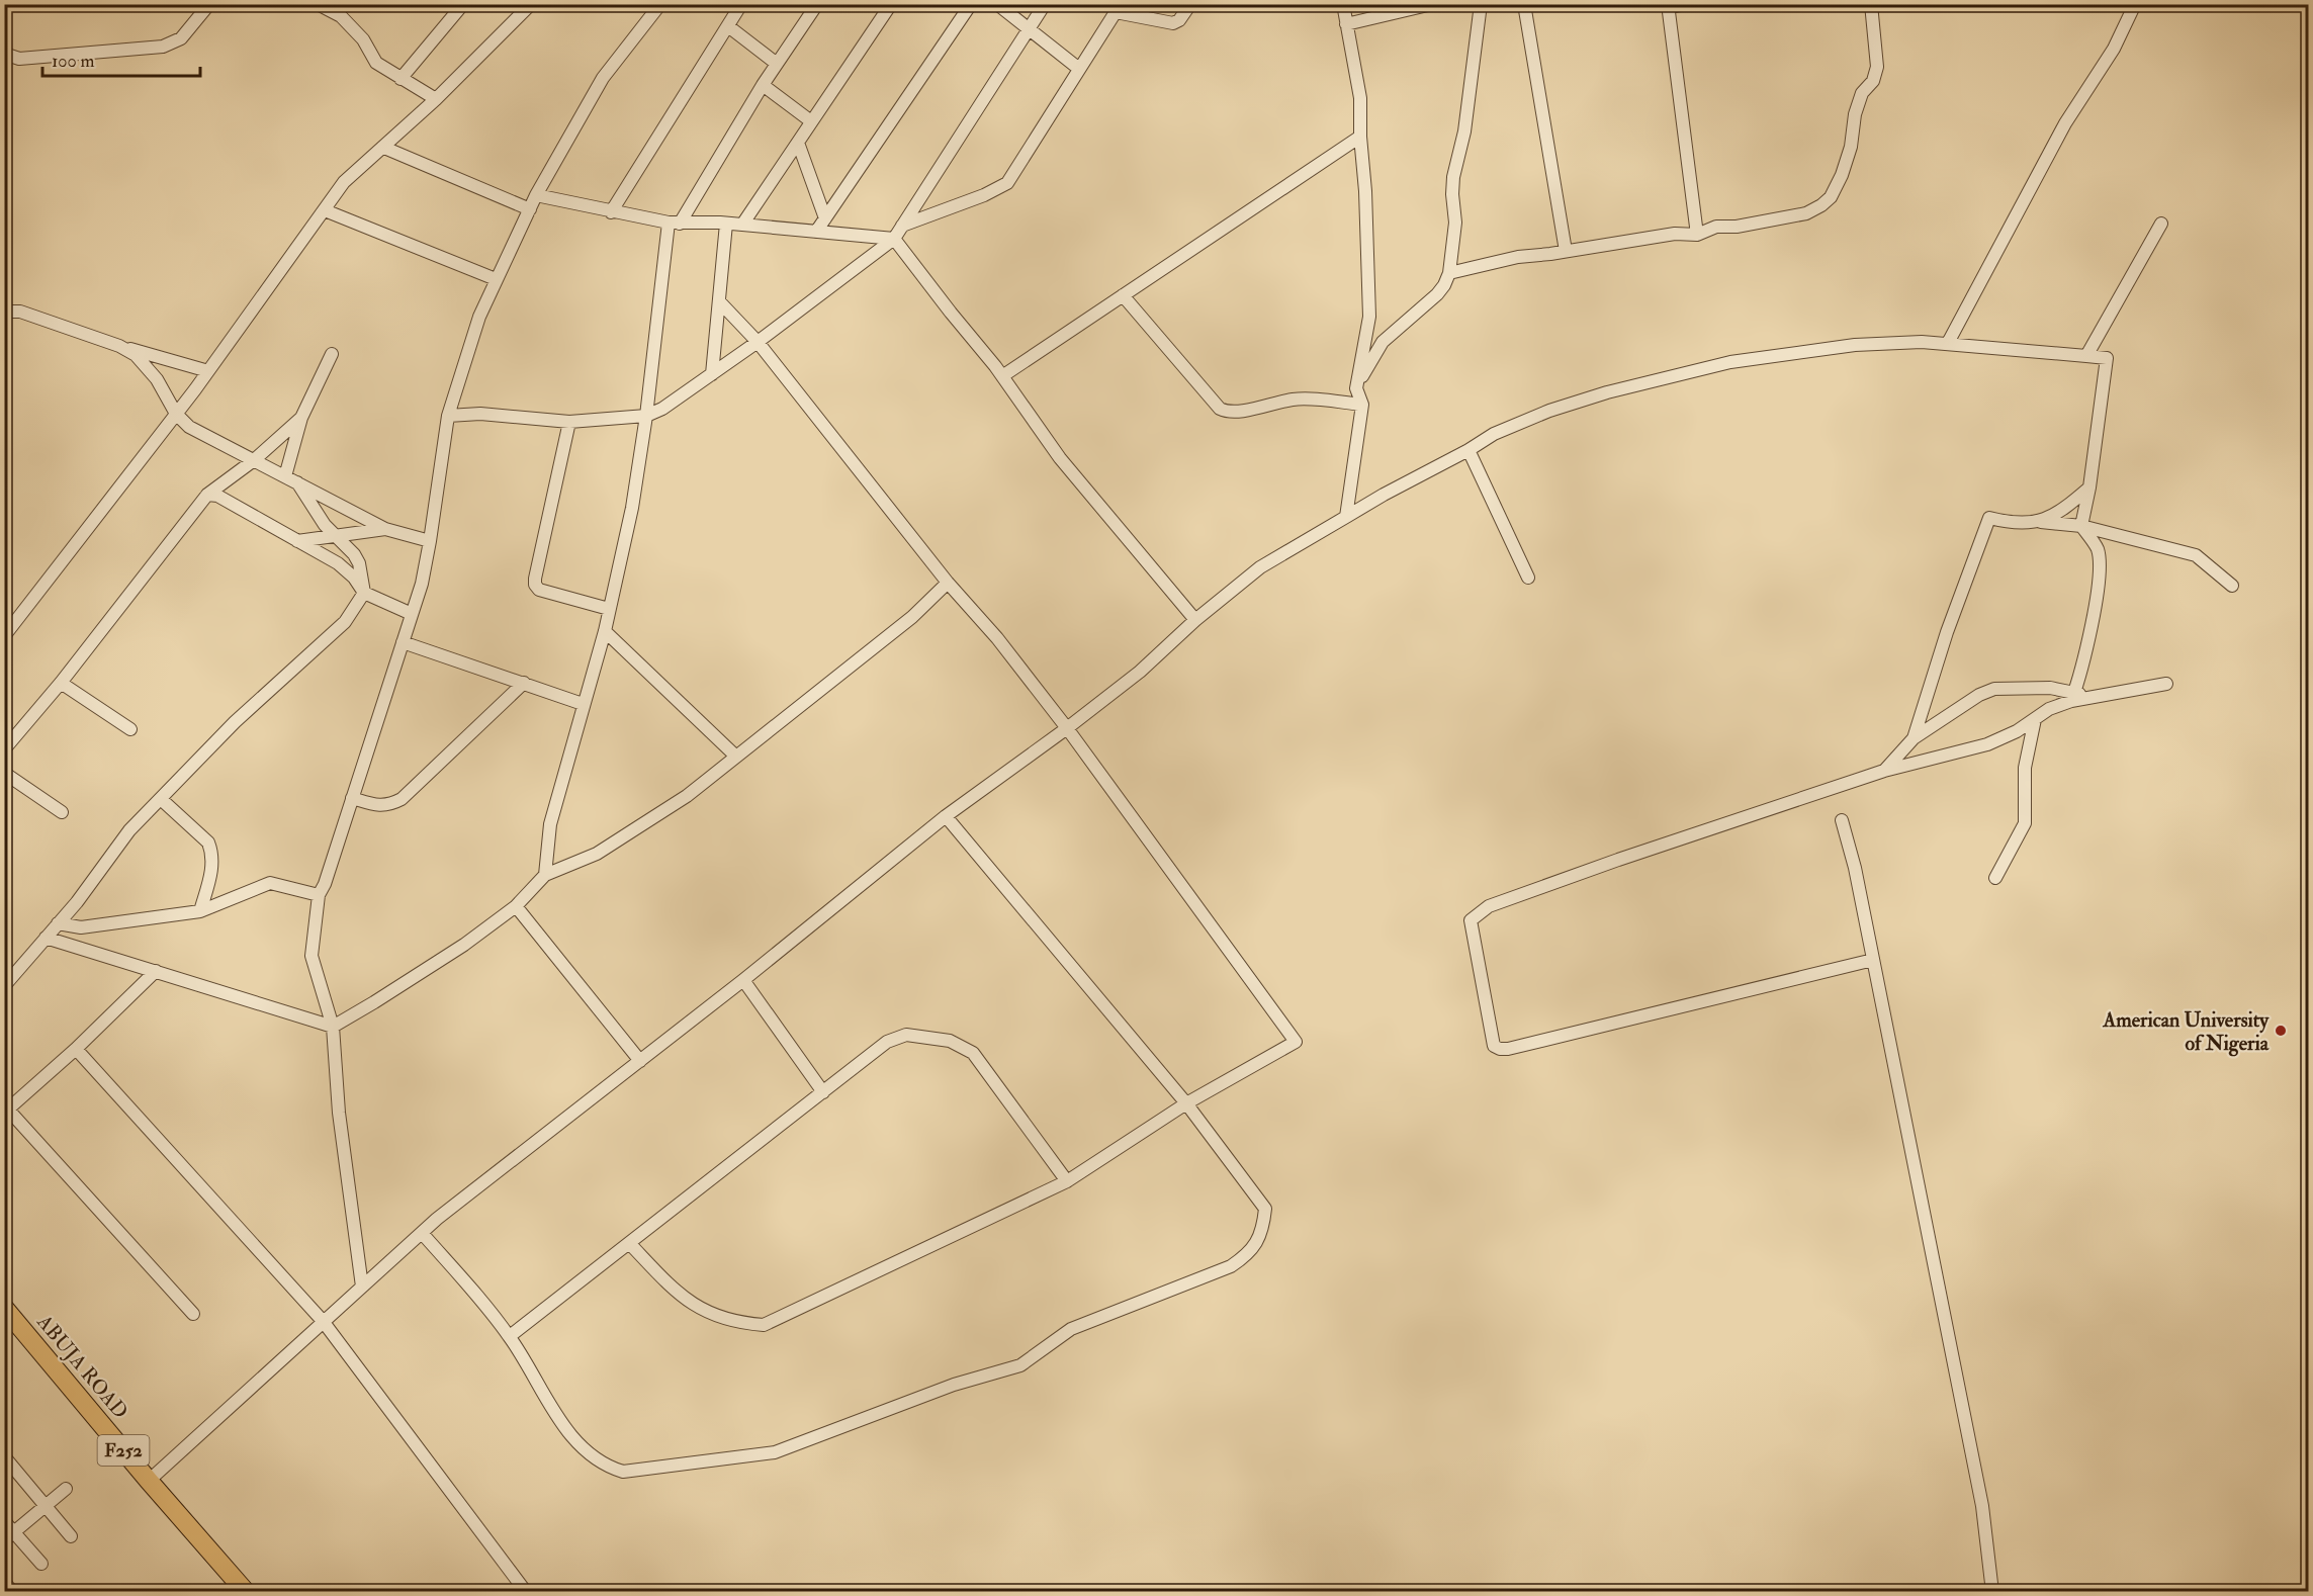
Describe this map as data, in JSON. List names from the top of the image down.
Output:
{
  "streets": {
    "main road": ["ABUJA ROAD", "F252"]
  },
  "places": ["American University of Nigeria"],
  "scale_bar": "100 m"
}
